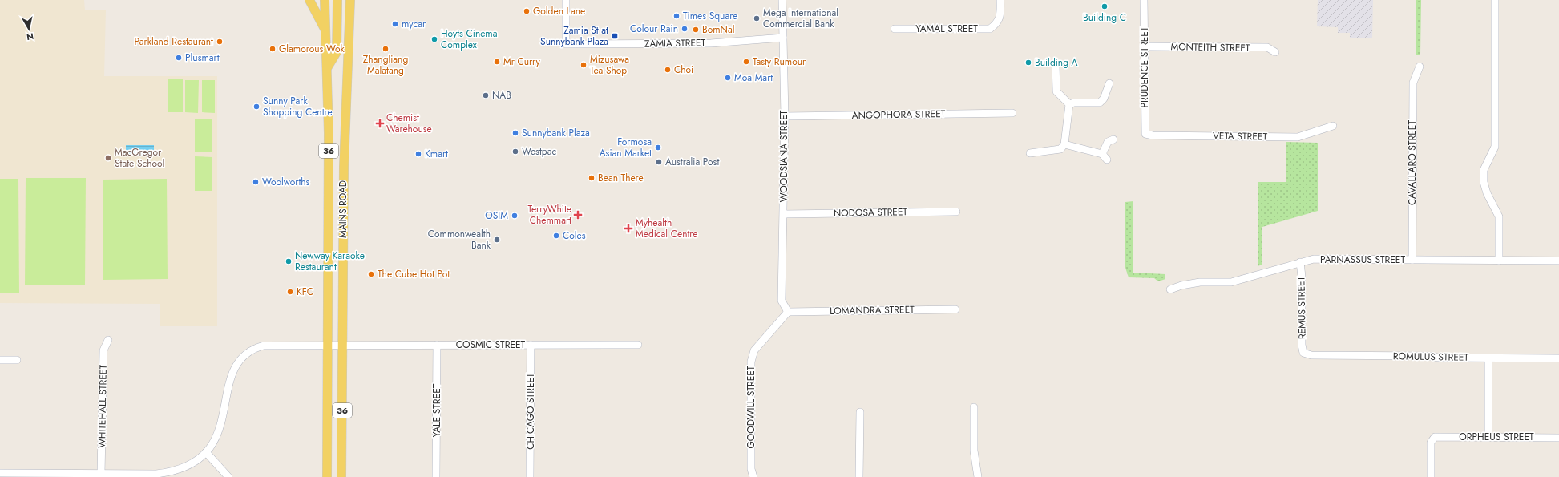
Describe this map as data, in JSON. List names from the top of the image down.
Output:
{
  "streets": {
    "main road": ["36", "MAINS ROAD"],
    "street": [
      "YAMAL STREET",
      "ZAMIA STREET",
      "MONTEITH STREET",
      "PRUDENCE STREET",
      "ANGOPHORA STREET",
      "VETA STREET",
      "WOODSIANA STREET",
      "CAVALLARO STREET",
      "NODOSA STREET",
      "PARNASSUS STREET",
      "REMUS STREET",
      "LOMANDRA STREET",
      "COSMIC STREET",
      "ROMULUS STREET",
      "WHITEHALL STREET",
      "GOODWILL STREET",
      "YALE STREET",
      "CHICAGO STREET",
      "ORPHEUS STREET"
    ]
  },
  "crossings": [
    ["ZAMIA STREET", "WOODSIANA STREET"],
    ["MONTEITH STREET", "PRUDENCE STREET"],
    ["PRUDENCE STREET", "VETA STREET"],
    ["ANGOPHORA STREET", "WOODSIANA STREET"],
    ["WOODSIANA STREET", "NODOSA STREET"],
    ["WOODSIANA STREET", "LOMANDRA STREET"],
    ["WOODSIANA STREET", "GOODWILL STREET"],
    ["CAVALLARO STREET", "PARNASSUS STREET"],
    ["MAINS ROAD", "COSMIC STREET"],
    ["PARNASSUS STREET", "REMUS STREET"],
    ["REMUS STREET", "ROMULUS STREET"],
    ["LOMANDRA STREET", "GOODWILL STREET"],
    ["COSMIC STREET", "YALE STREET"],
    ["COSMIC STREET", "CHICAGO STREET"]
  ],
  "places": {
    "other": [
      "Building C",
      "Golden Lane",
      "Times Square",
      "Mega International Commercial Bank",
      "mycar",
      "Colour Rain",
      "BomNal",
      "Hoyts Cinema Complex",
      "Parkland Restaurant",
      "Glamorous Wok",
      "Zhangliang Malatang",
      "Plusmart",
      "Mr Curry",
      "Tasty Rumour",
      "Building A",
      "Mizusawa Tea Shop",
      "Choi",
      "Moa Mart",
      "NAB",
      "Sunny Park Shopping Centre",
      "Sunnybank Plaza",
      "Formosa Asian Market",
      "Westpac",
      "Kmart",
      "MacGregor State School",
      "Australia Post",
      "Bean There",
      "Woolworths",
      "OSIM",
      "Coles",
      "Commonwealth Bank",
      "Newway Karaoke Restaurant",
      "The Cube Hot Pot",
      "KFC"
    ],
    "transit": ["Zamia St at Sunnybank Plaza"],
    "health": ["Chemist Warehouse", "TerryWhite Chemmart", "Myhealth Medical Centre"]
  },
  "north": "bottom"
}
